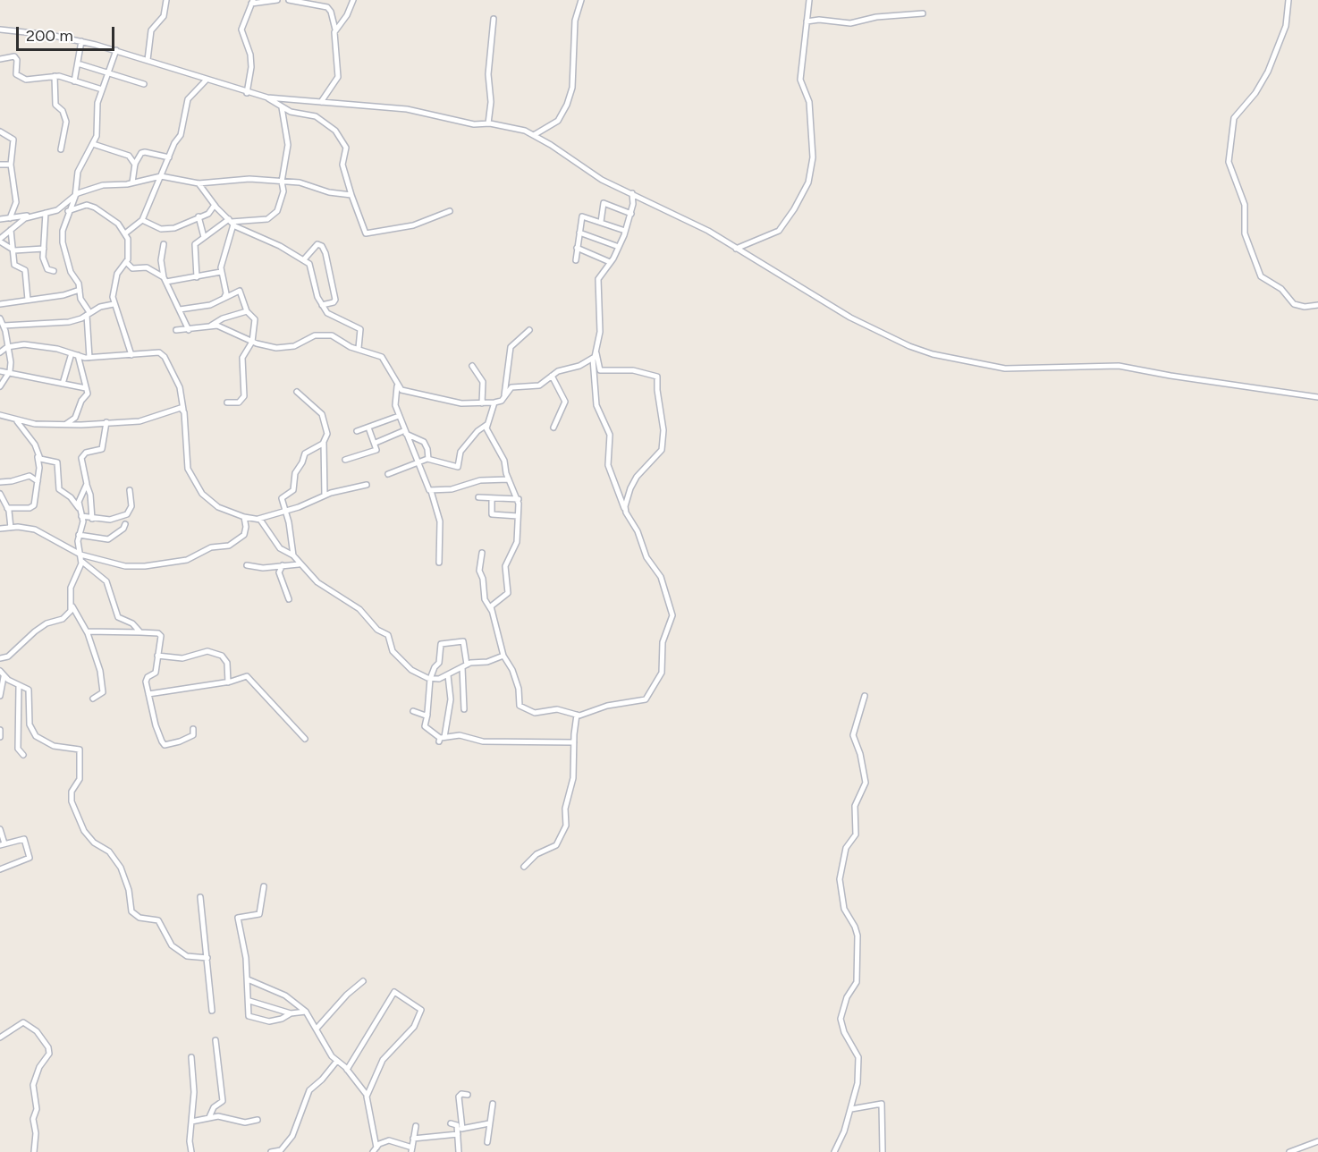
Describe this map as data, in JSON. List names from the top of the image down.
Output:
{
  "scale_bar": "200 m"
}
